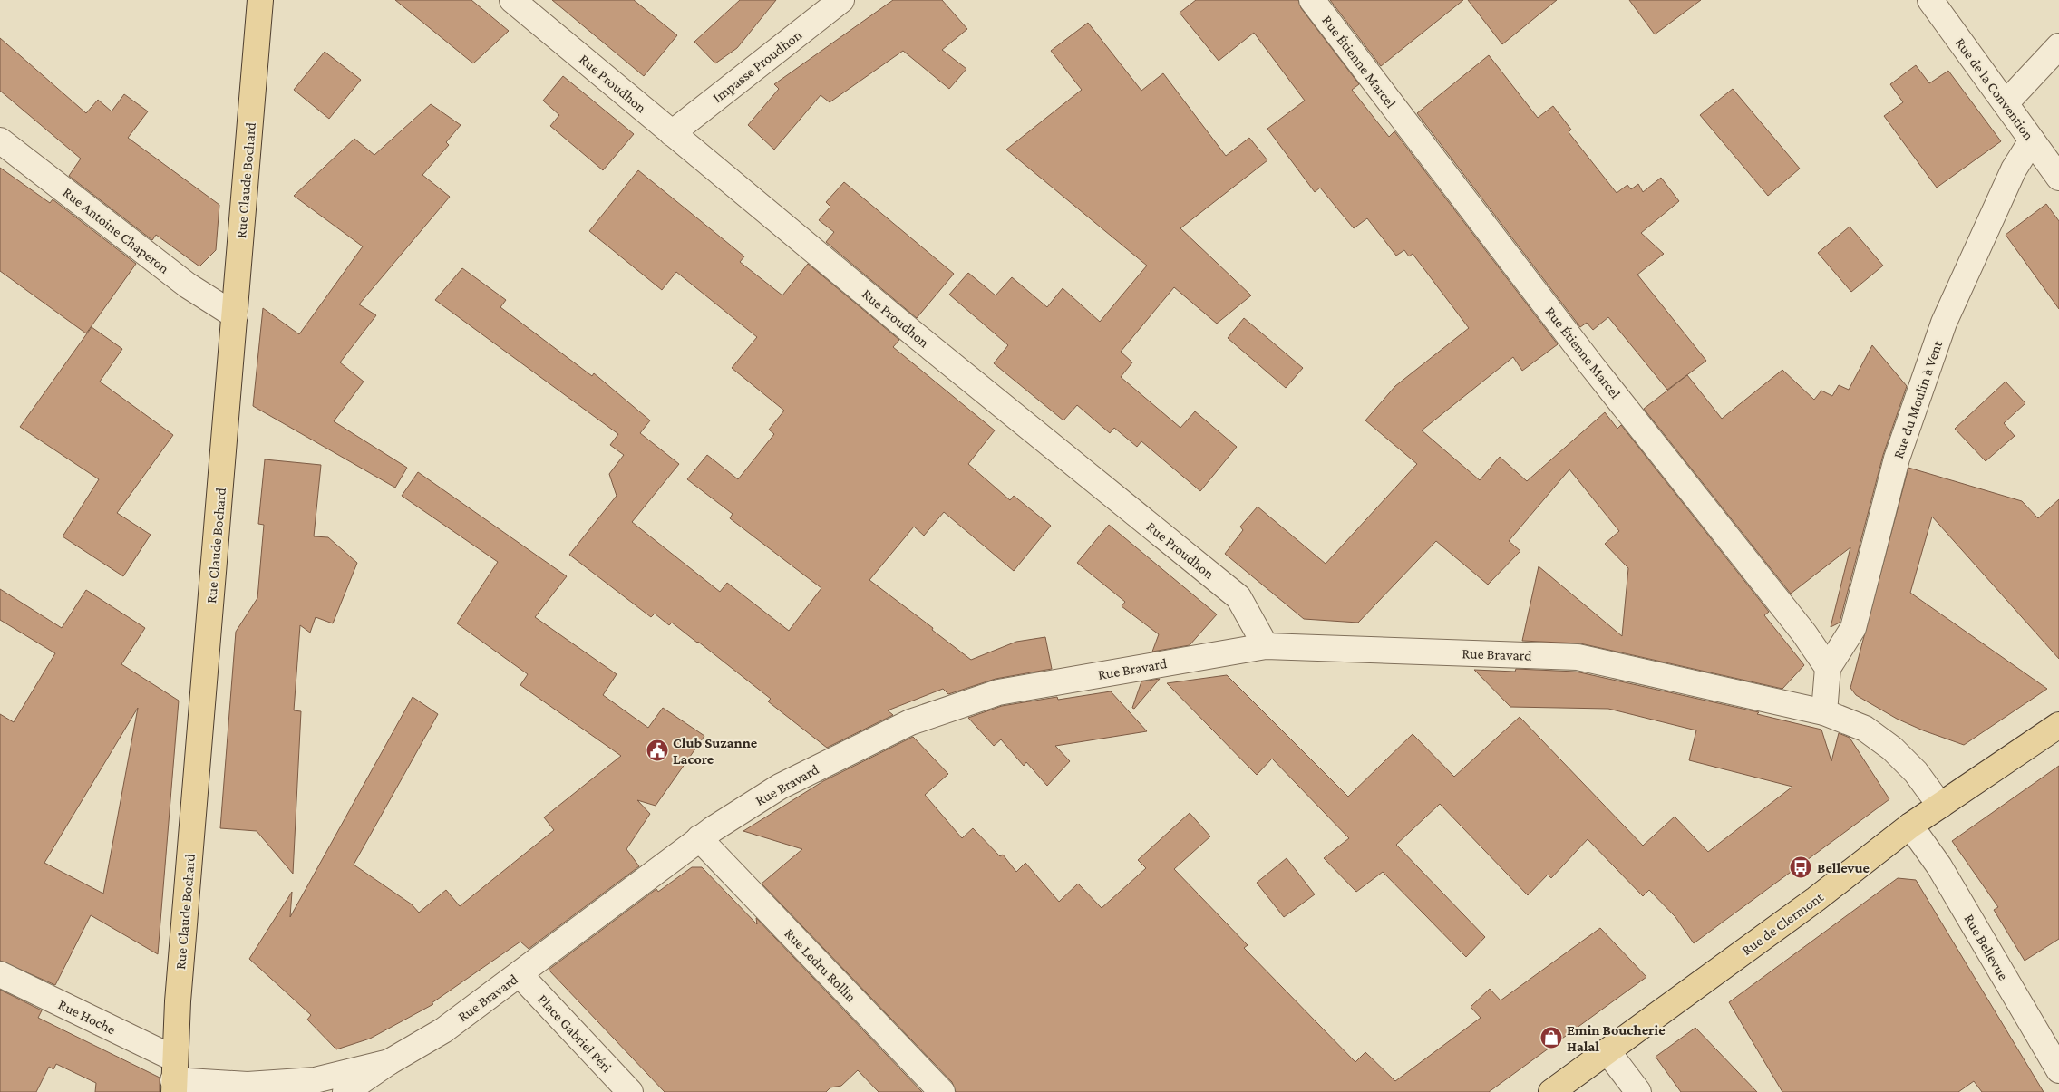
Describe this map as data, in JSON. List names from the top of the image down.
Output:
{
  "streets": {
    "main road": ["Rue Claude Bochard", "Rue de Clermont"],
    "street": [
      "Rue Étienne Marcel",
      "Impasse Proudhon",
      "Rue Proudhon",
      "Rue de la Convention",
      "Rue Antoine Chaperon",
      "Rue du Moulin à Vent",
      "Rue Bravard",
      "Rue Bellevue",
      "Rue Ledru Rollin",
      "Rue Hoche",
      "Place Gabriel Péri"
    ]
  },
  "crossings": [
    ["Rue Étienne Marcel", "Rue du Moulin à Vent"],
    ["Impasse Proudhon", "Rue Proudhon"],
    ["Rue Proudhon", "Rue Bravard"],
    ["Rue de la Convention", "Rue du Moulin à Vent"],
    ["Rue Claude Bochard", "Rue Antoine Chaperon"],
    ["Rue Claude Bochard", "Rue Hoche"],
    ["Rue Bravard", "Rue de Clermont"],
    ["Rue Bravard", "Rue Ledru Rollin"],
    ["Rue Bravard", "Place Gabriel Péri"],
    ["Rue de Clermont", "Rue Bellevue"]
  ],
  "places": {
    "public building": ["Club Suzanne Lacore"],
    "bus stop": ["Bellevue"],
    "shop": ["Emin Boucherie Halal"]
  }
}
